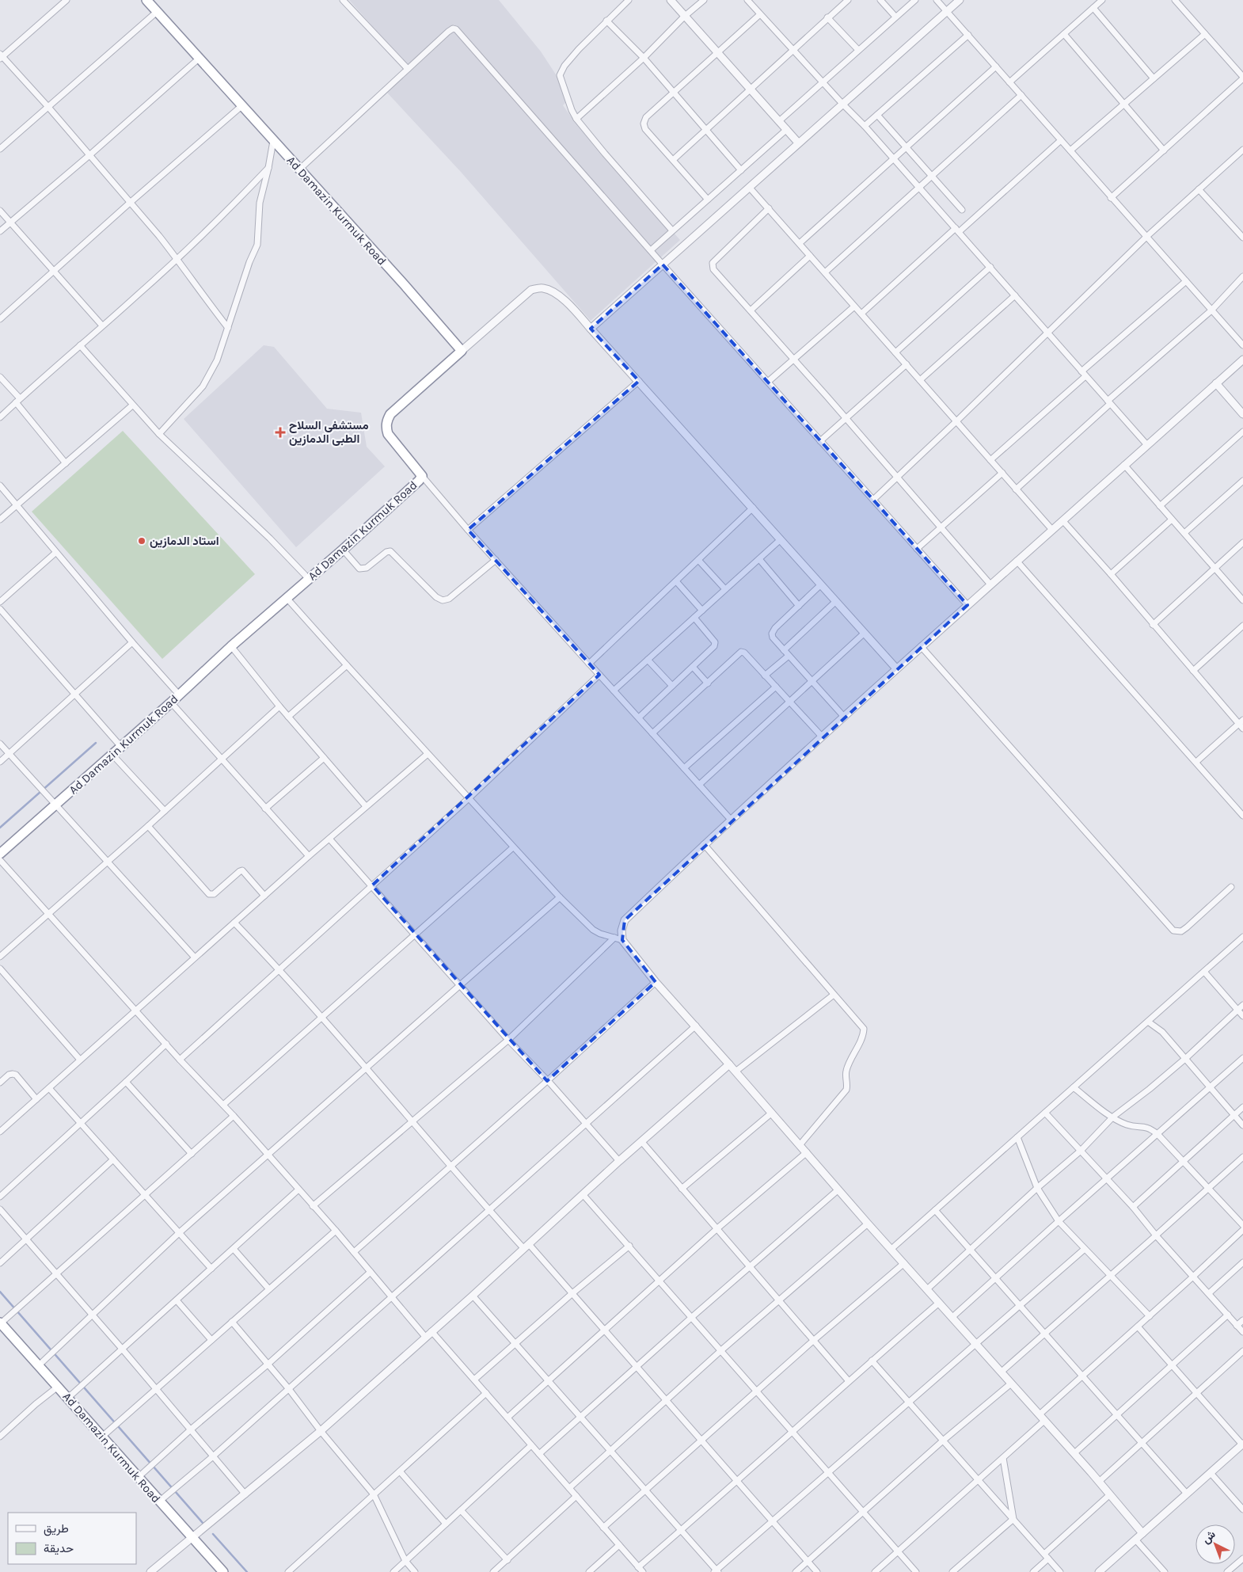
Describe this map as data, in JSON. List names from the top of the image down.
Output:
{
  "streets": {
    "highway": ["Ad Damazin Kurmuk Road"]
  },
  "places": {
    "health": ["مستشفى السلاح الطبى الدمازين"],
    "other": ["استاد الدمازين"]
  },
  "legend": ["طريق", "حديقة"],
  "north": "top left"
}
